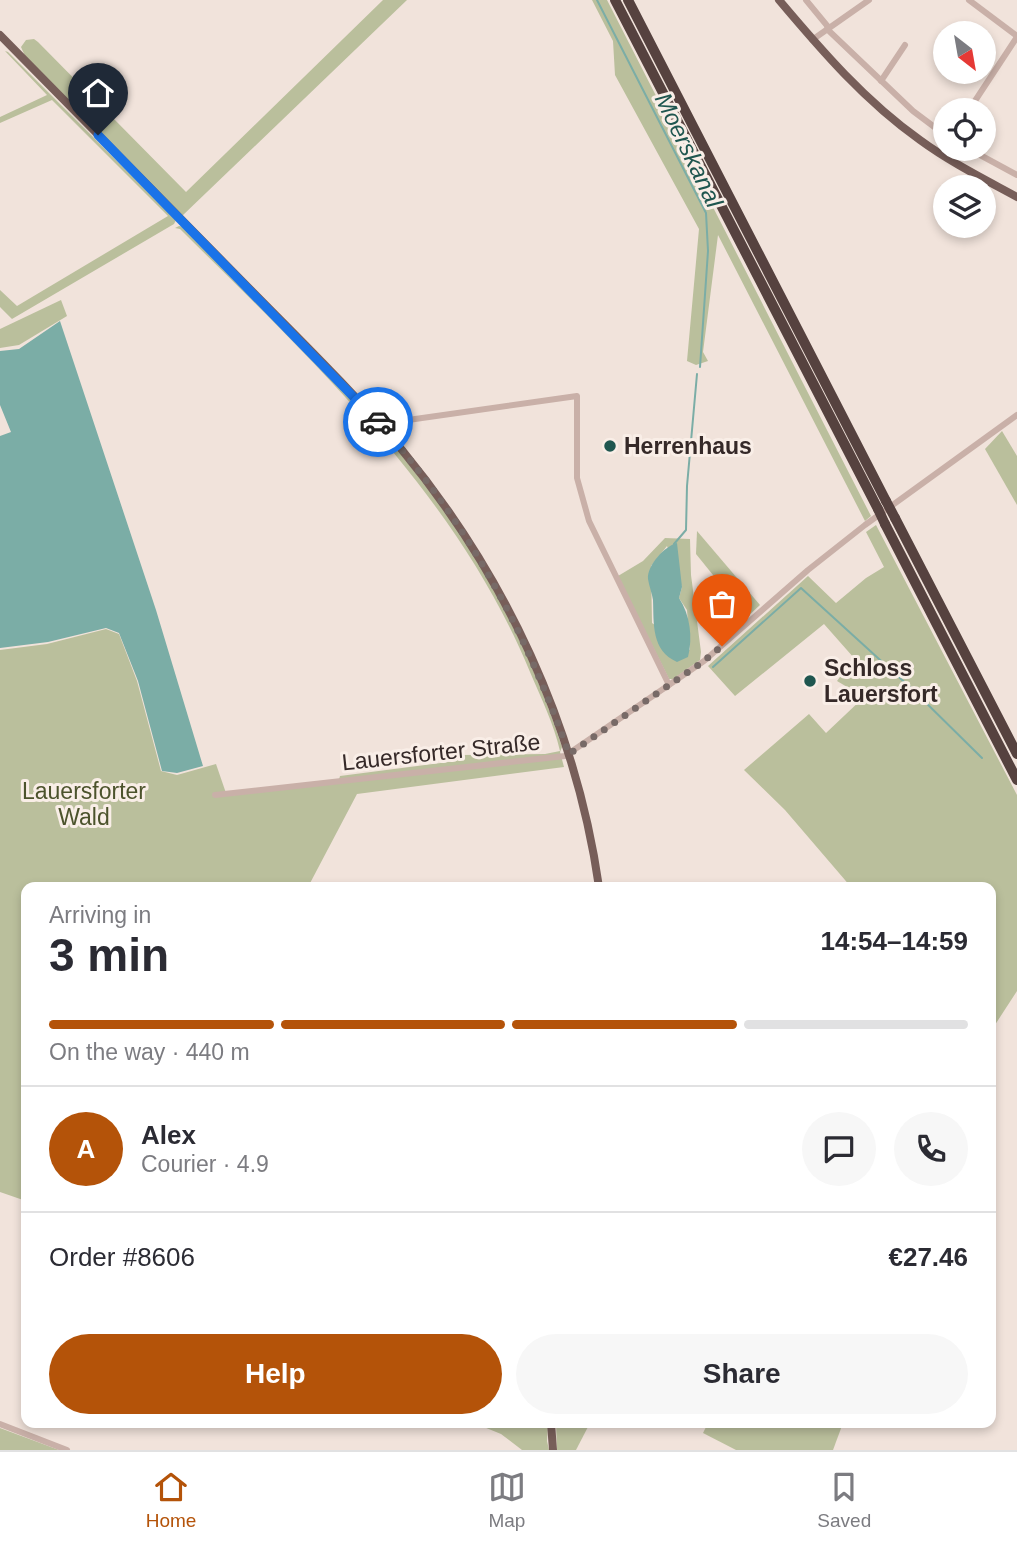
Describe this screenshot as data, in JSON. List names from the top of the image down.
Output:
{
  "streets": {
    "street": ["Lauersforter Straße"]
  },
  "water": ["Moerskanal"],
  "parks": ["Lauersforter Wald"],
  "places": ["Herrenhaus", "Schloss Lauersfort"],
  "north": "bottom right",
  "page": {
    "heading": ["3 min", "Arriving in", "14:54–14:59"],
    "panel": [
      "Alex",
      "Courier · 4.9",
      "Order #8606",
      "€27.46"
    ],
    "bar": "On the way · 440 m",
    "round": "A",
    "buttons": ["Help", "Share"],
    "tabs": ["Home", "Map", "Saved"]
  }
}
